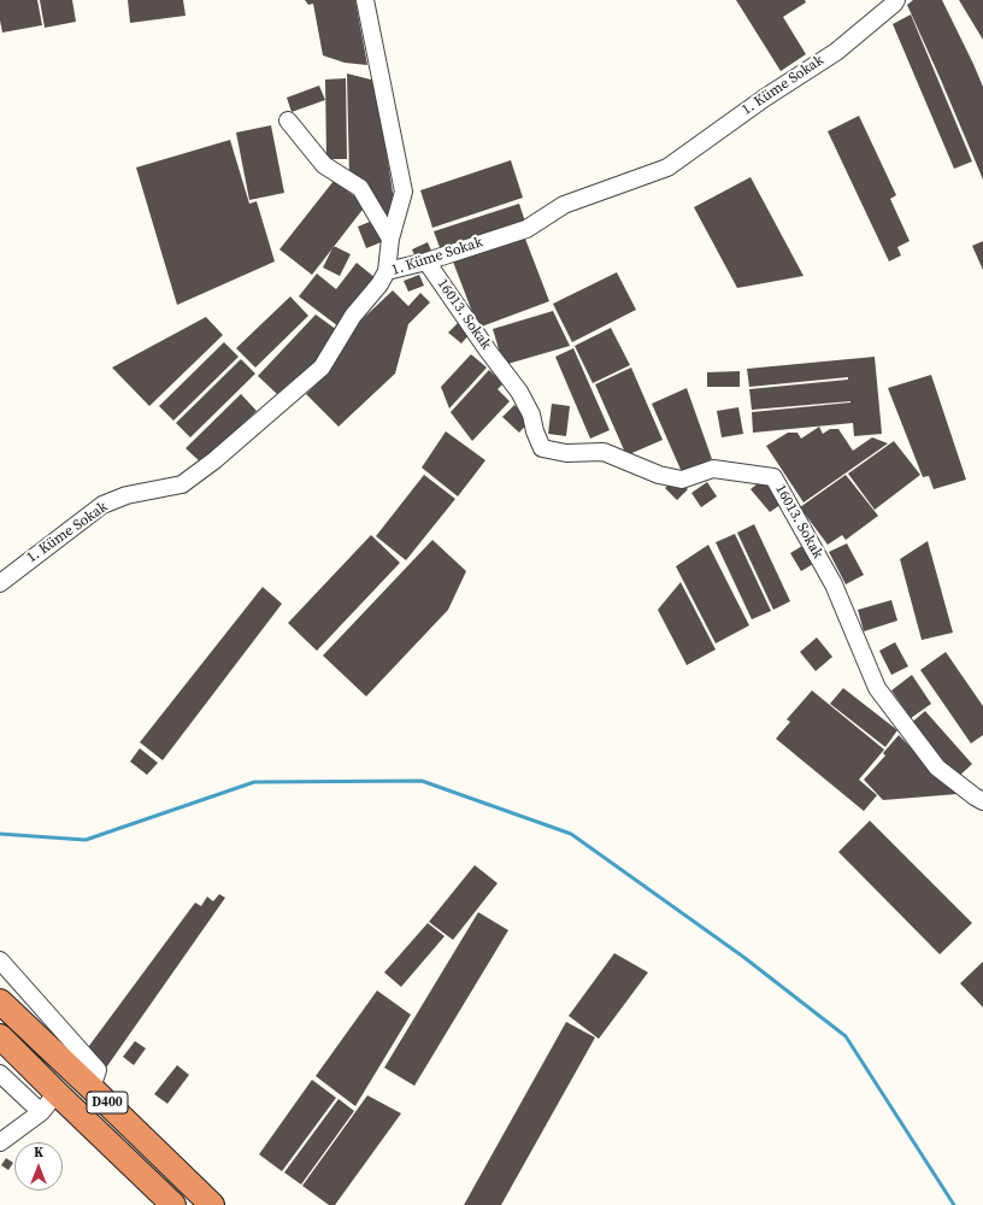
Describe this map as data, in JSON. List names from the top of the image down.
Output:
{
  "streets": {
    "highway": ["D400"],
    "street": ["1. Küme Sokak", "16013. Sokak"]
  },
  "crossings": [
    ["1. Küme Sokak", "16013. Sokak"]
  ],
  "north": "top"
}
